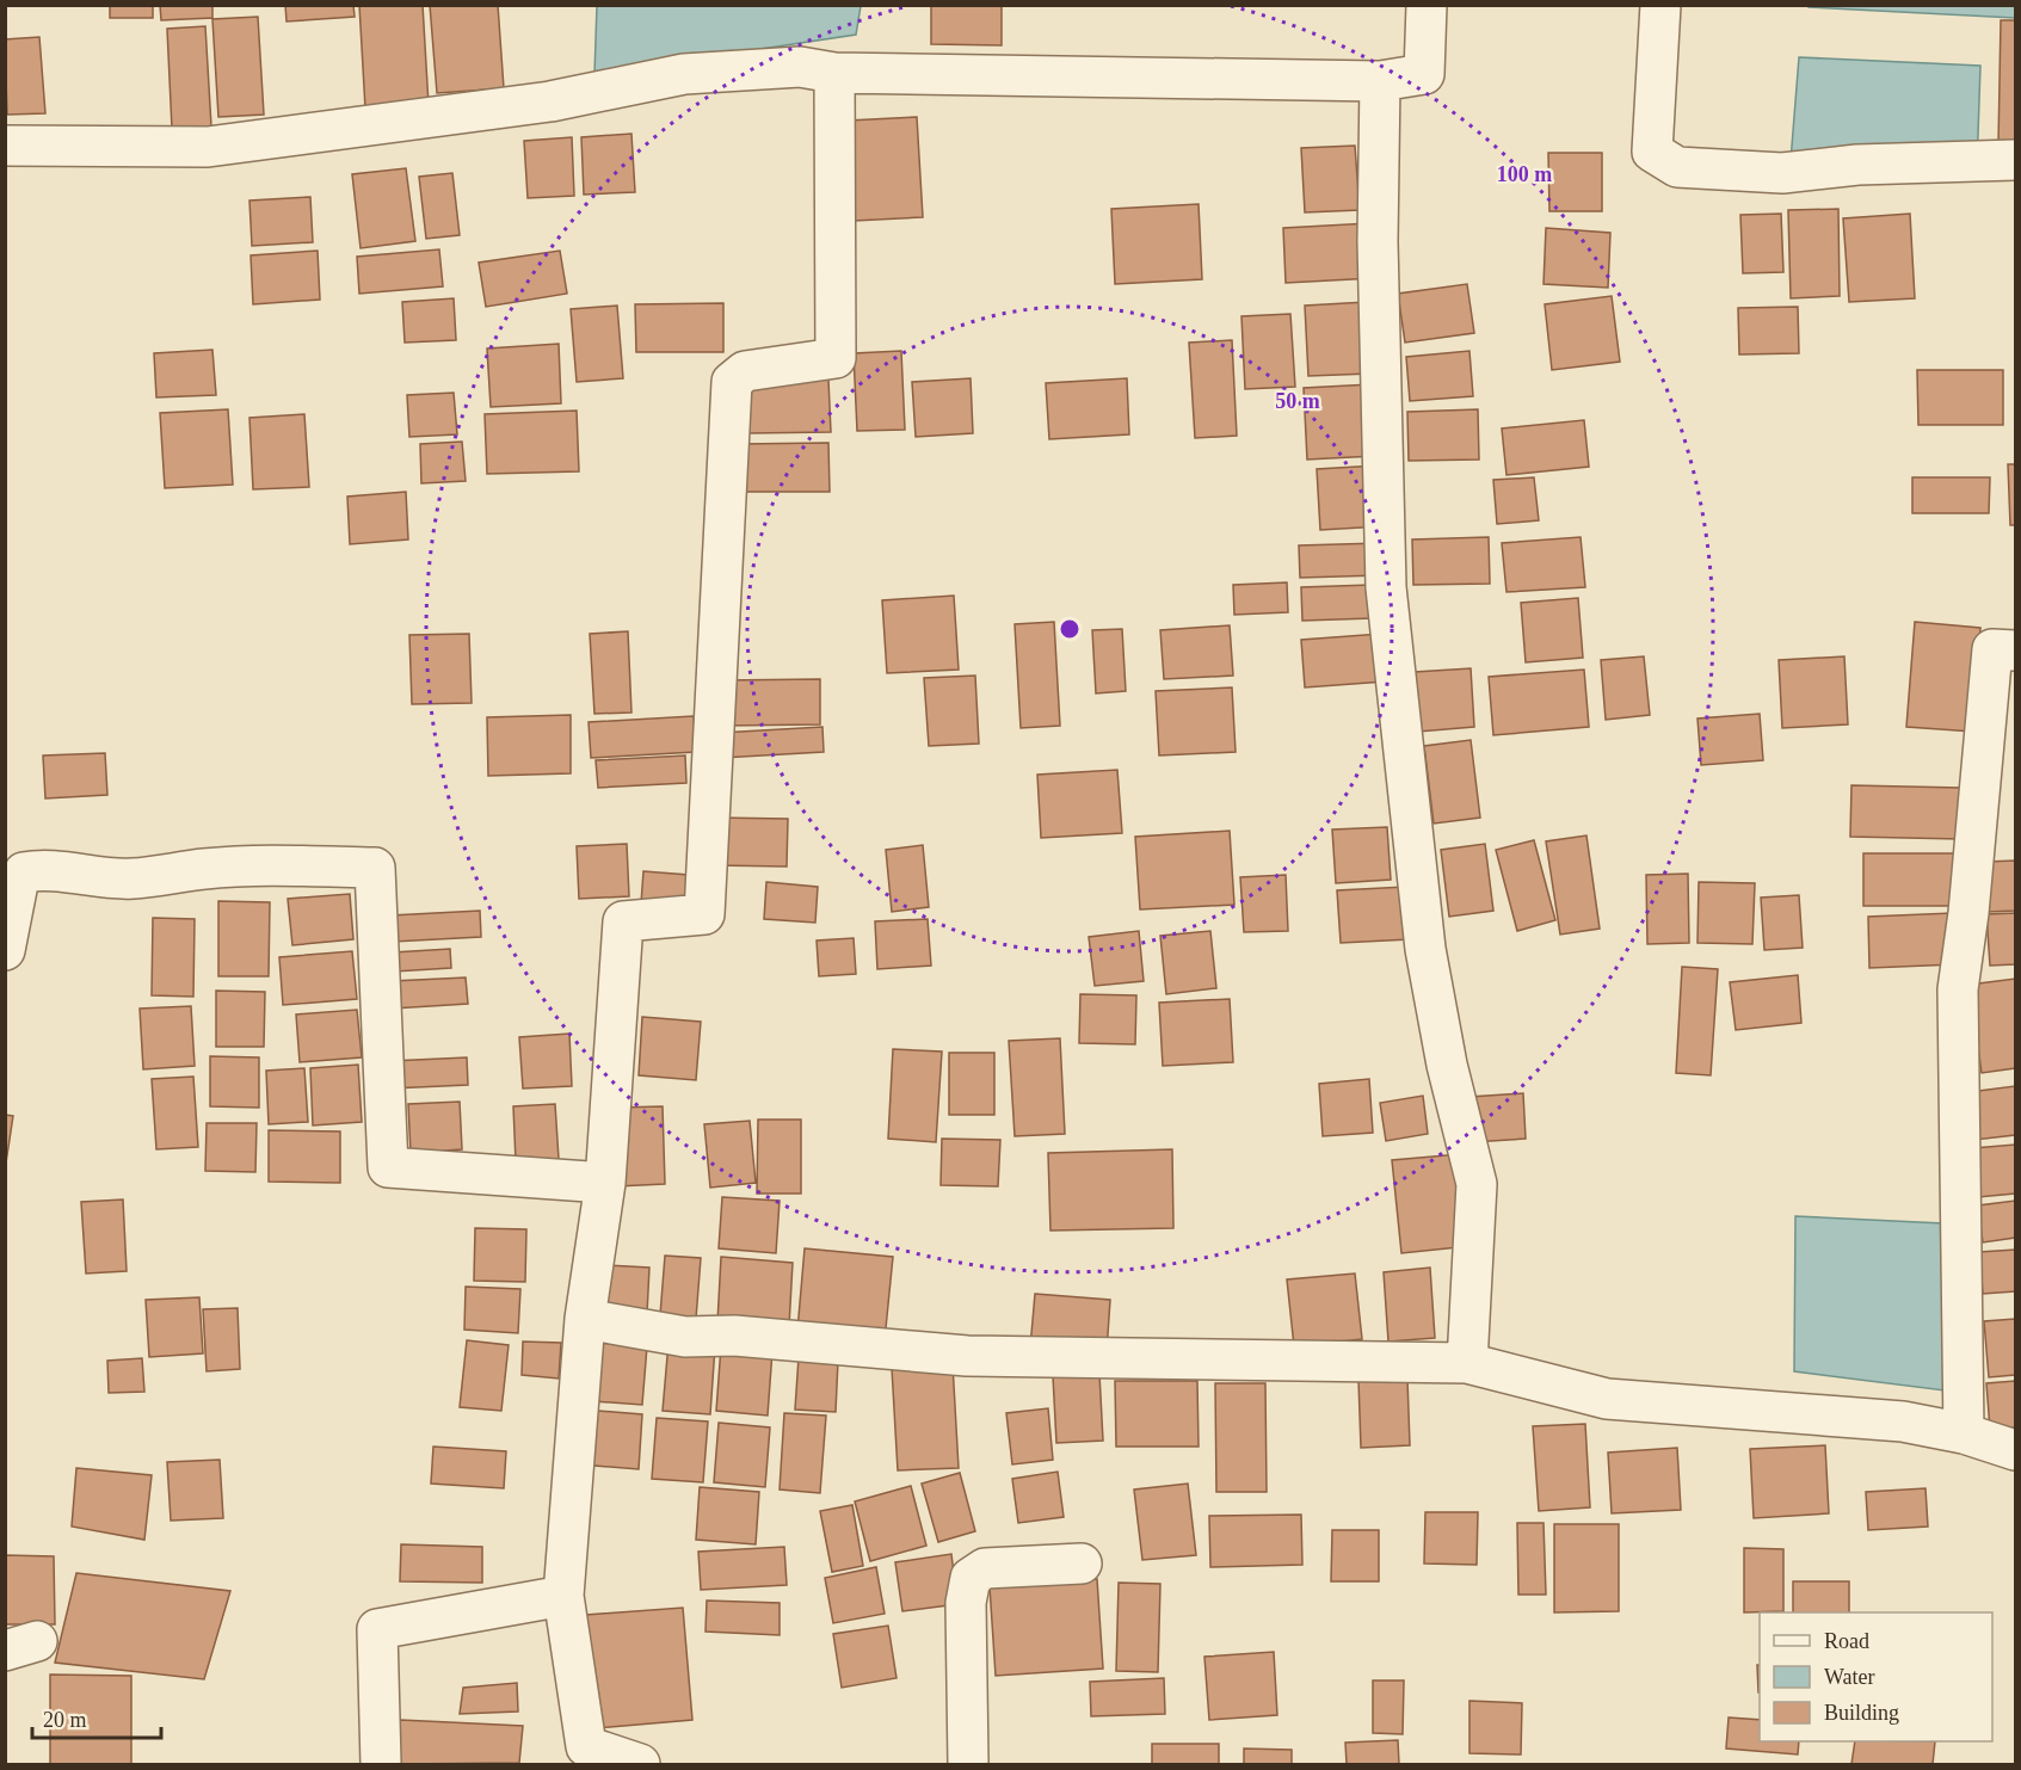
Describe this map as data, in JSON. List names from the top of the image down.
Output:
{
  "legend": ["Road", "Water", "Building"],
  "scale_bar": "20 m",
  "rings": ["100 m", "50 m"]
}
